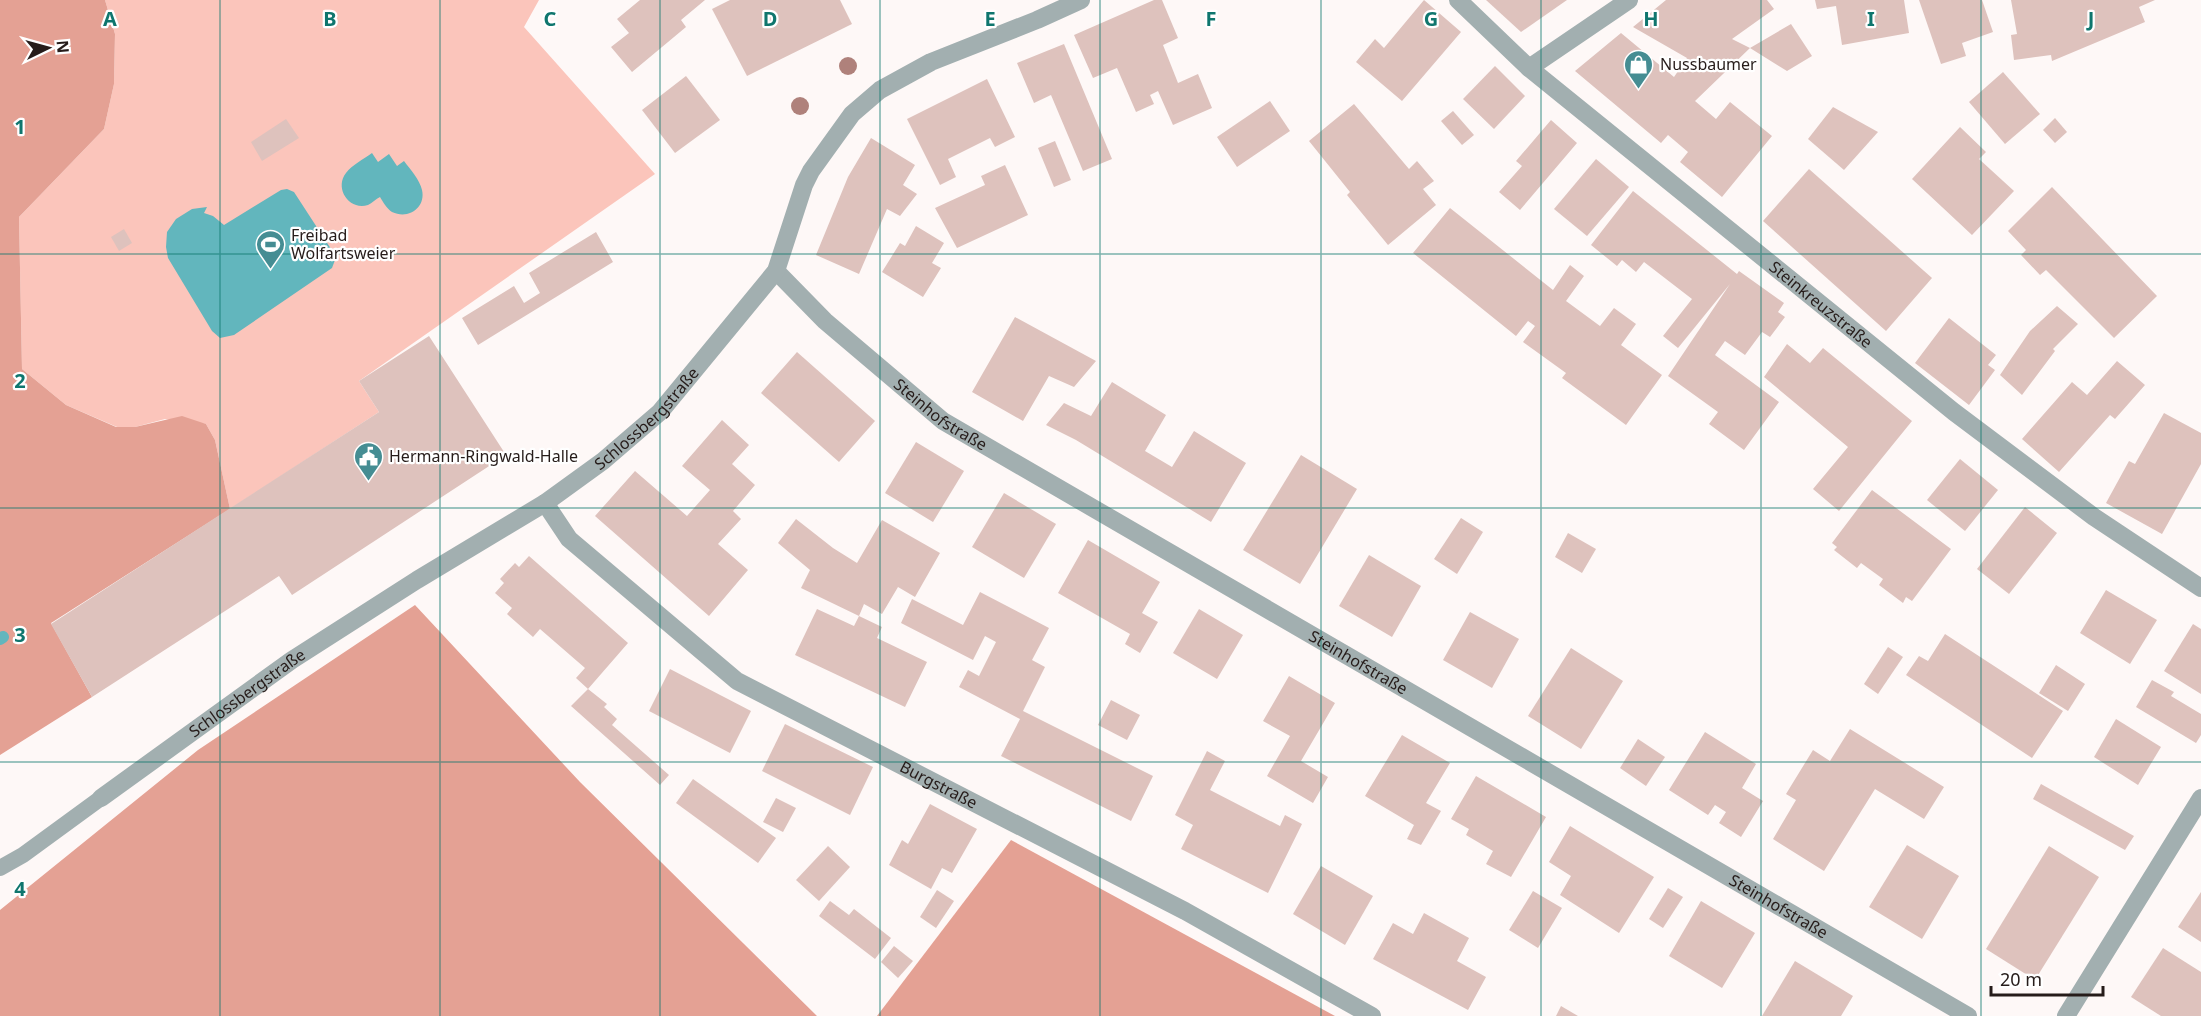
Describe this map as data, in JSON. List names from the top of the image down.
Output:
{
  "streets": {
    "street": [
      "Steinkreuzstraße",
      "Steinhofstraße",
      "Schlossbergstraße",
      "Burgstraße"
    ]
  },
  "crossings": [
    ["Steinhofstraße", "Schlossbergstraße"],
    ["Schlossbergstraße", "Burgstraße"]
  ],
  "places": {
    "shop": ["Nussbaumer"],
    "sports": ["Freibad Wolfartsweier"],
    "public building": ["Hermann-Ringwald-Halle"]
  },
  "scale_bar": "20 m",
  "north": "right",
  "grid": {
    "columns": [
      "A",
      "B",
      "C",
      "D",
      "E",
      "F",
      "G",
      "H",
      "I",
      "J"
    ],
    "rows": [
      "1",
      "2",
      "3",
      "4"
    ]
  }
}
